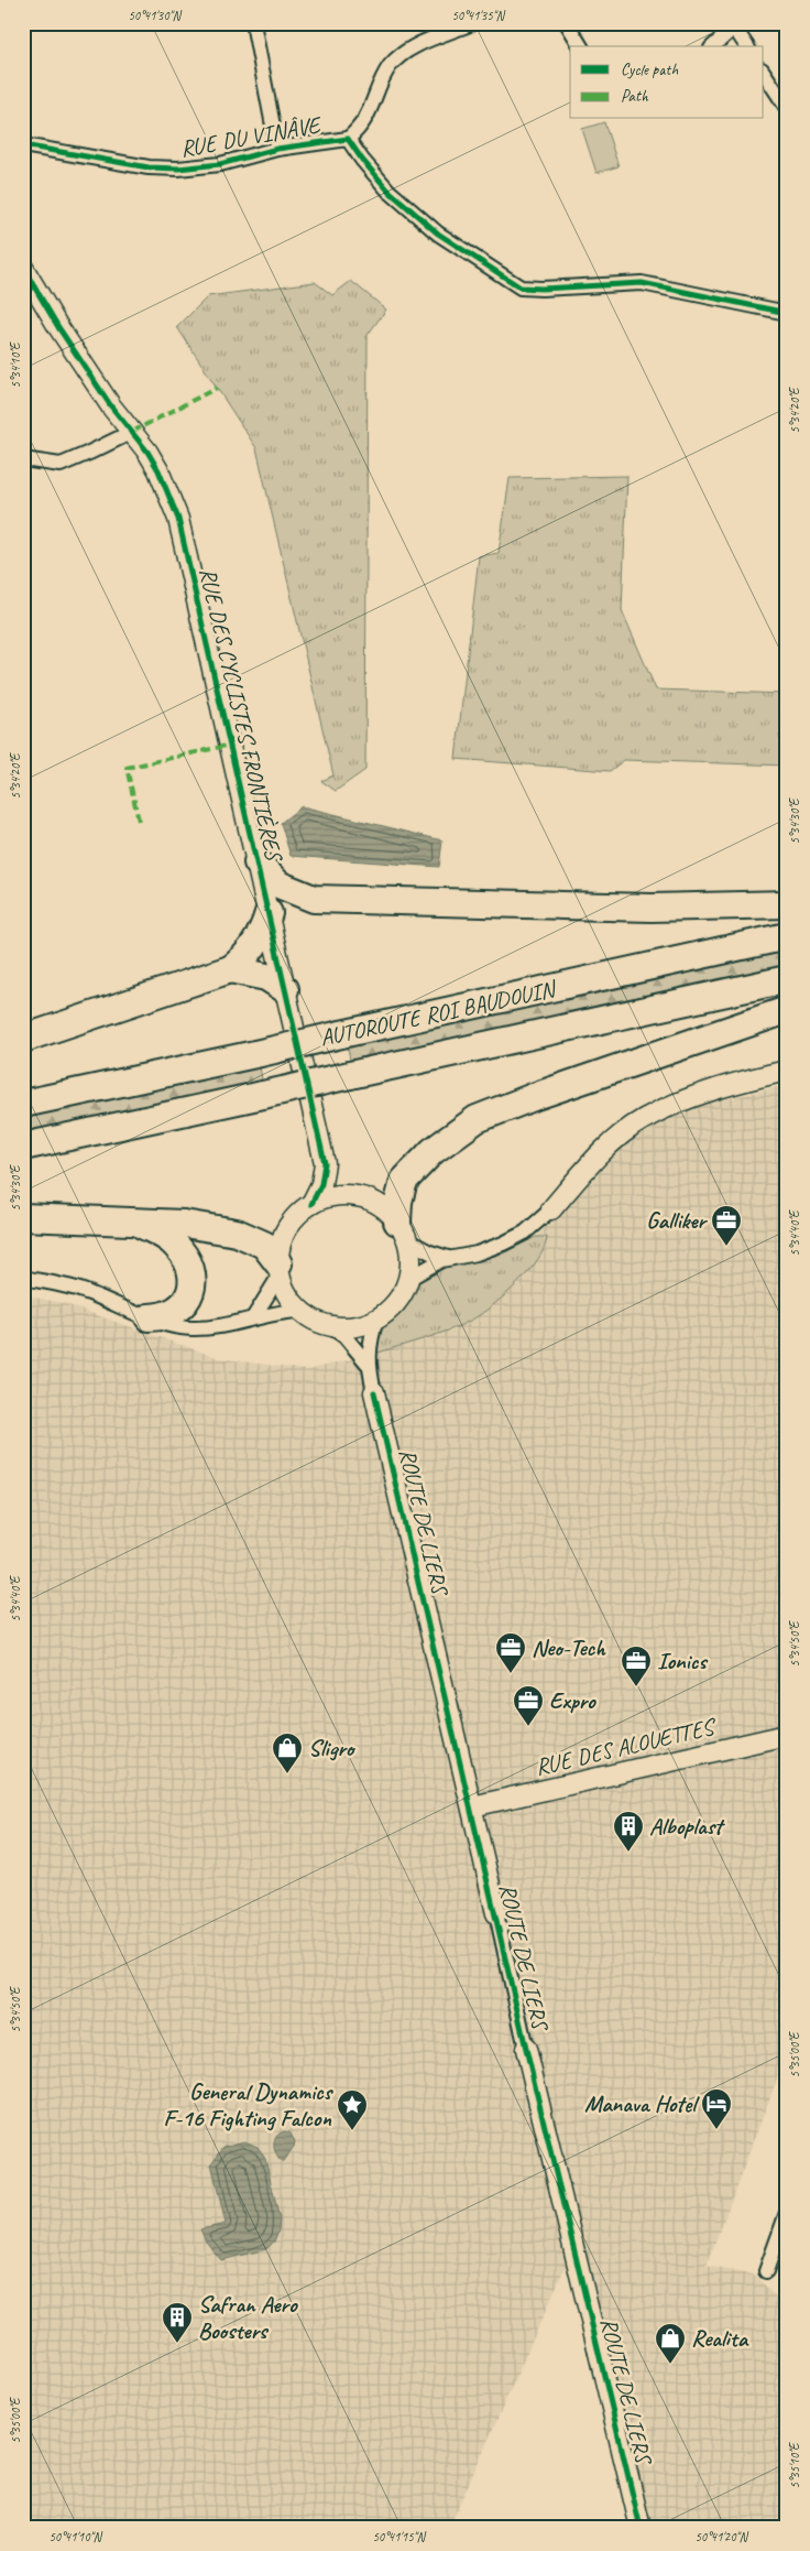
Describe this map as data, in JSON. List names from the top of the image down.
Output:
{
  "streets": {
    "highway": ["AUTOROUTE ROI BAUDOUIN"],
    "street": [
      "RUE DU VINÂVE",
      "RUE DES CYCLISTES FRONTIÈRES",
      "ROUTE DE LIERS",
      "RUE DES ALOUETTES"
    ]
  },
  "crossings": [
    ["RUE DES CYCLISTES FRONTIÈRES", "ROUTE DE LIERS"],
    ["ROUTE DE LIERS", "RUE DES ALOUETTES"]
  ],
  "places": {
    "office": [
      "Galliker",
      "Neo-Tech",
      "Ionics",
      "Expro"
    ],
    "shop": ["Sligro", "Realita"],
    "building": ["Alboplast", "Safran Aero Boosters"],
    "hotel": ["Manava Hotel"],
    "place": ["General Dynamics F-16 Fighting Falcon"]
  },
  "legend": ["Cycle path", "Path"],
  "coordinates": [
    "50°41'30\"N",
    "50°41'35\"N",
    "5°34'10\"E",
    "5°34'20\"E",
    "5°34'30\"E",
    "5°34'40\"E",
    "5°34'50\"E",
    "5°35'00\"E",
    "5°35'10\"E",
    "50°41'10\"N",
    "50°41'15\"N",
    "50°41'20\"N"
  ]
}
